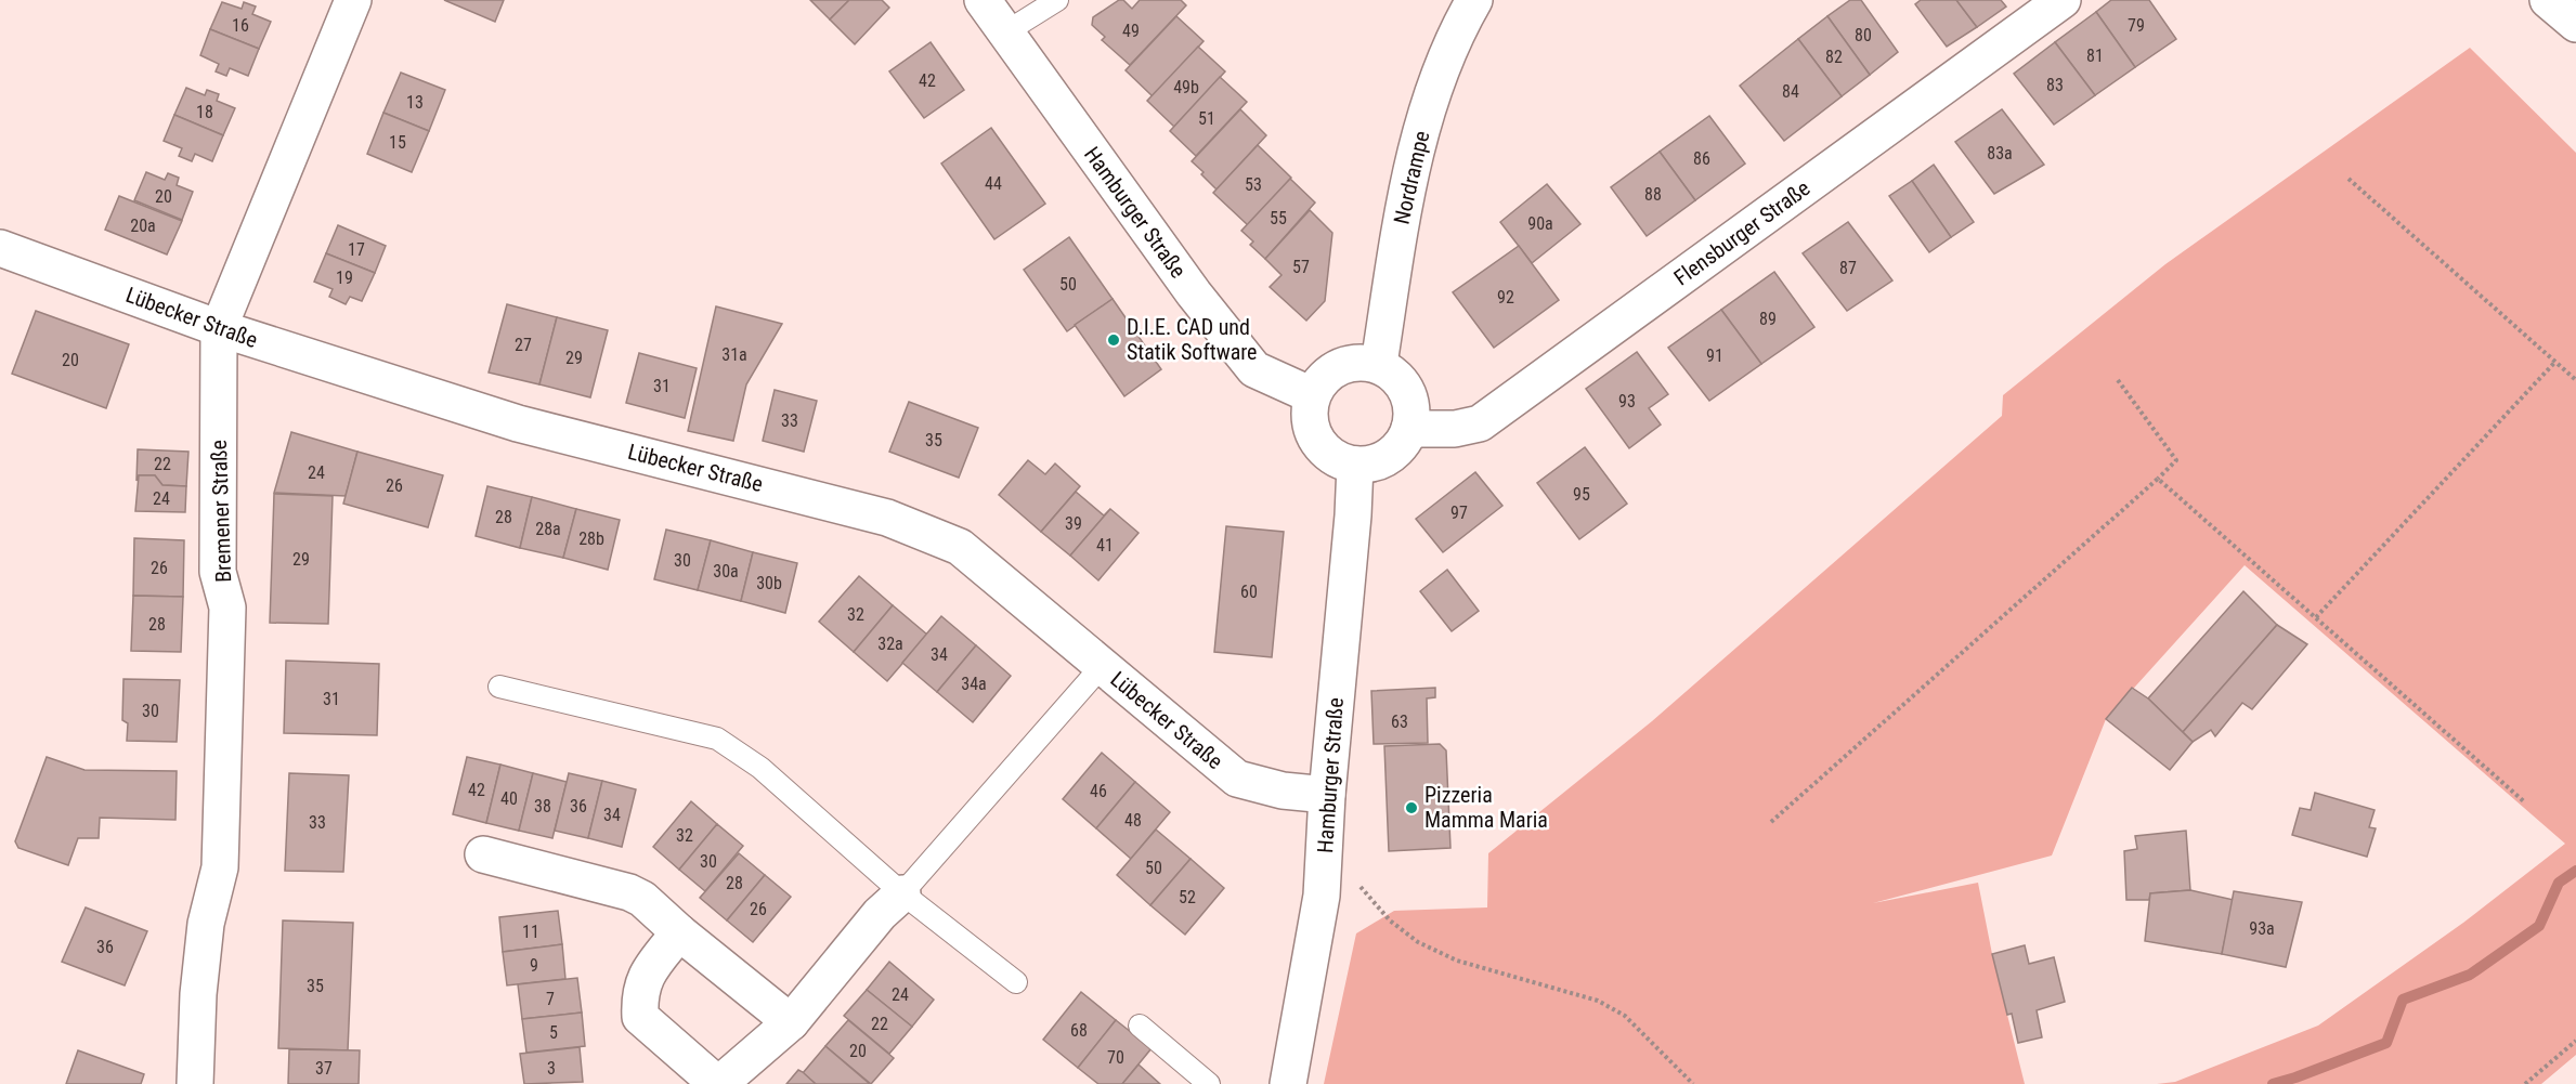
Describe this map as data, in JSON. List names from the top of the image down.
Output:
{
  "streets": {
    "main road": [
      "Nordrampe",
      "Hamburger Straße",
      "Flensburger Straße",
      "Lübecker Straße",
      "Bremener Straße"
    ]
  },
  "crossings": [
    ["Nordrampe", "Hamburger Straße"],
    ["Nordrampe", "Flensburger Straße"],
    ["Hamburger Straße", "Flensburger Straße"],
    ["Hamburger Straße", "Lübecker Straße"],
    ["Lübecker Straße", "Bremener Straße"]
  ],
  "places": ["D.I.E. CAD und Statik Software", "Pizzeria Mamma Maria"],
  "house_numbers": [
    "16",
    "79",
    "49",
    "80",
    "81",
    "82",
    "42",
    "83",
    "49b",
    "84",
    "13",
    "18",
    "51",
    "15",
    "83a",
    "86",
    "44",
    "53",
    "88",
    "20",
    "55",
    "90a",
    "20a",
    "17",
    "57",
    "87",
    "19",
    "50",
    "92",
    "89",
    "27",
    "31a",
    "91",
    "29",
    "20",
    "31",
    "93",
    "33",
    "35",
    "22",
    "24",
    "26",
    "95",
    "24",
    "97",
    "28",
    "39",
    "28a",
    "28b",
    "41",
    "29",
    "30",
    "26",
    "30a",
    "30b",
    "60",
    "32",
    "28",
    "32a",
    "34",
    "34a",
    "31",
    "30",
    "63",
    "42",
    "46",
    "40",
    "38",
    "36",
    "34",
    "48",
    "33",
    "32",
    "30",
    "50",
    "28",
    "52",
    "26",
    "93a",
    "11",
    "36",
    "9",
    "35",
    "24",
    "7",
    "22",
    "68",
    "5",
    "20",
    "70",
    "37",
    "3"
  ]
}
